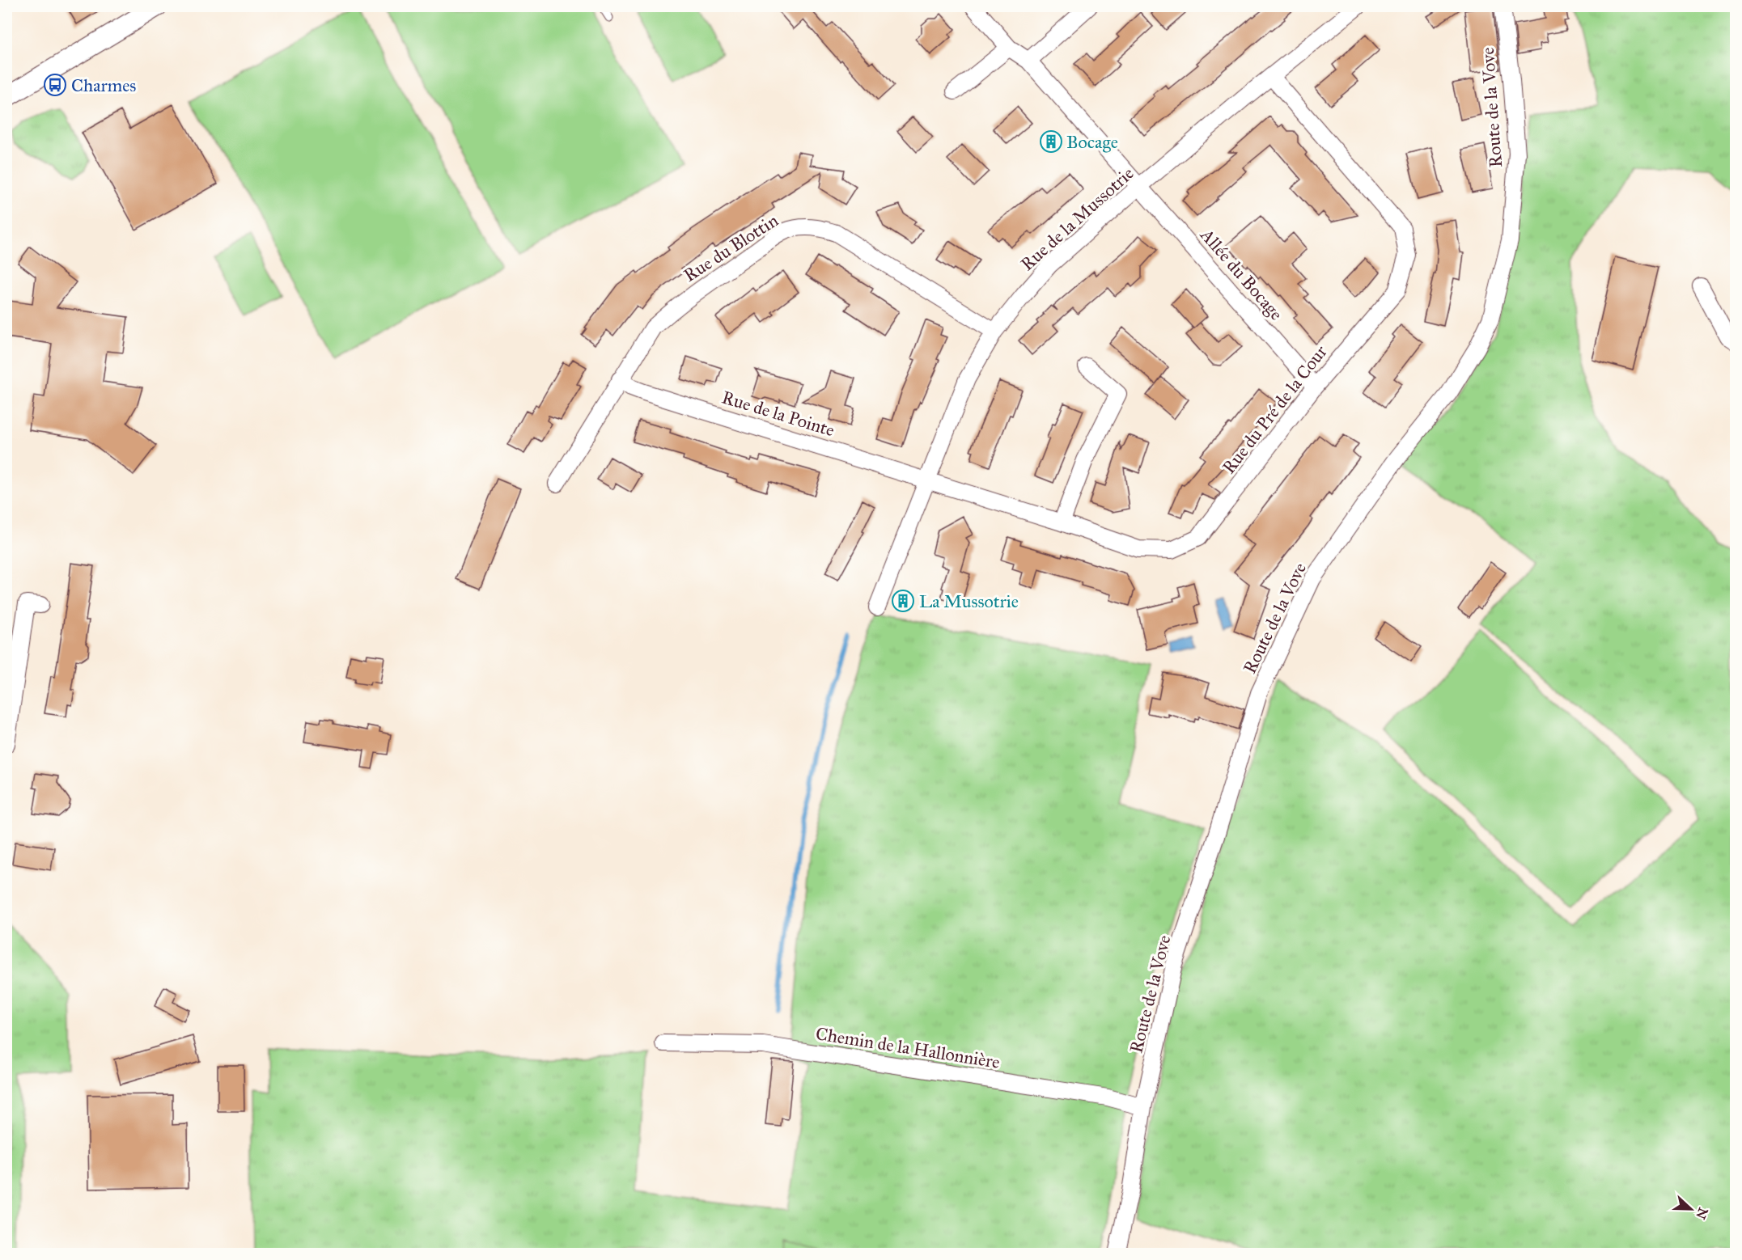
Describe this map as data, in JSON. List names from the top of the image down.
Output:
{
  "streets": {
    "street": [
      "Route de la Vove",
      "Rue de la Mussotrie",
      "Rue du Blottin",
      "Allée du Bocage",
      "Rue du Pré de la Cour",
      "Rue de la Pointe",
      "Chemin de la Hallonnière"
    ]
  },
  "crossings": [
    ["Route de la Vove", "Chemin de la Hallonnière"],
    ["Rue de la Mussotrie", "Rue du Blottin"],
    ["Rue de la Mussotrie", "Allée du Bocage"],
    ["Rue de la Mussotrie", "Rue du Pré de la Cour"],
    ["Rue de la Mussotrie", "Rue de la Pointe"],
    ["Rue du Blottin", "Rue de la Pointe"],
    ["Allée du Bocage", "Rue du Pré de la Cour"],
    ["Rue du Pré de la Cour", "Rue de la Pointe"]
  ],
  "places": {
    "bus stop": ["Charmes"],
    "building": ["Bocage", "La Mussotrie"]
  },
  "north": "right"
}
